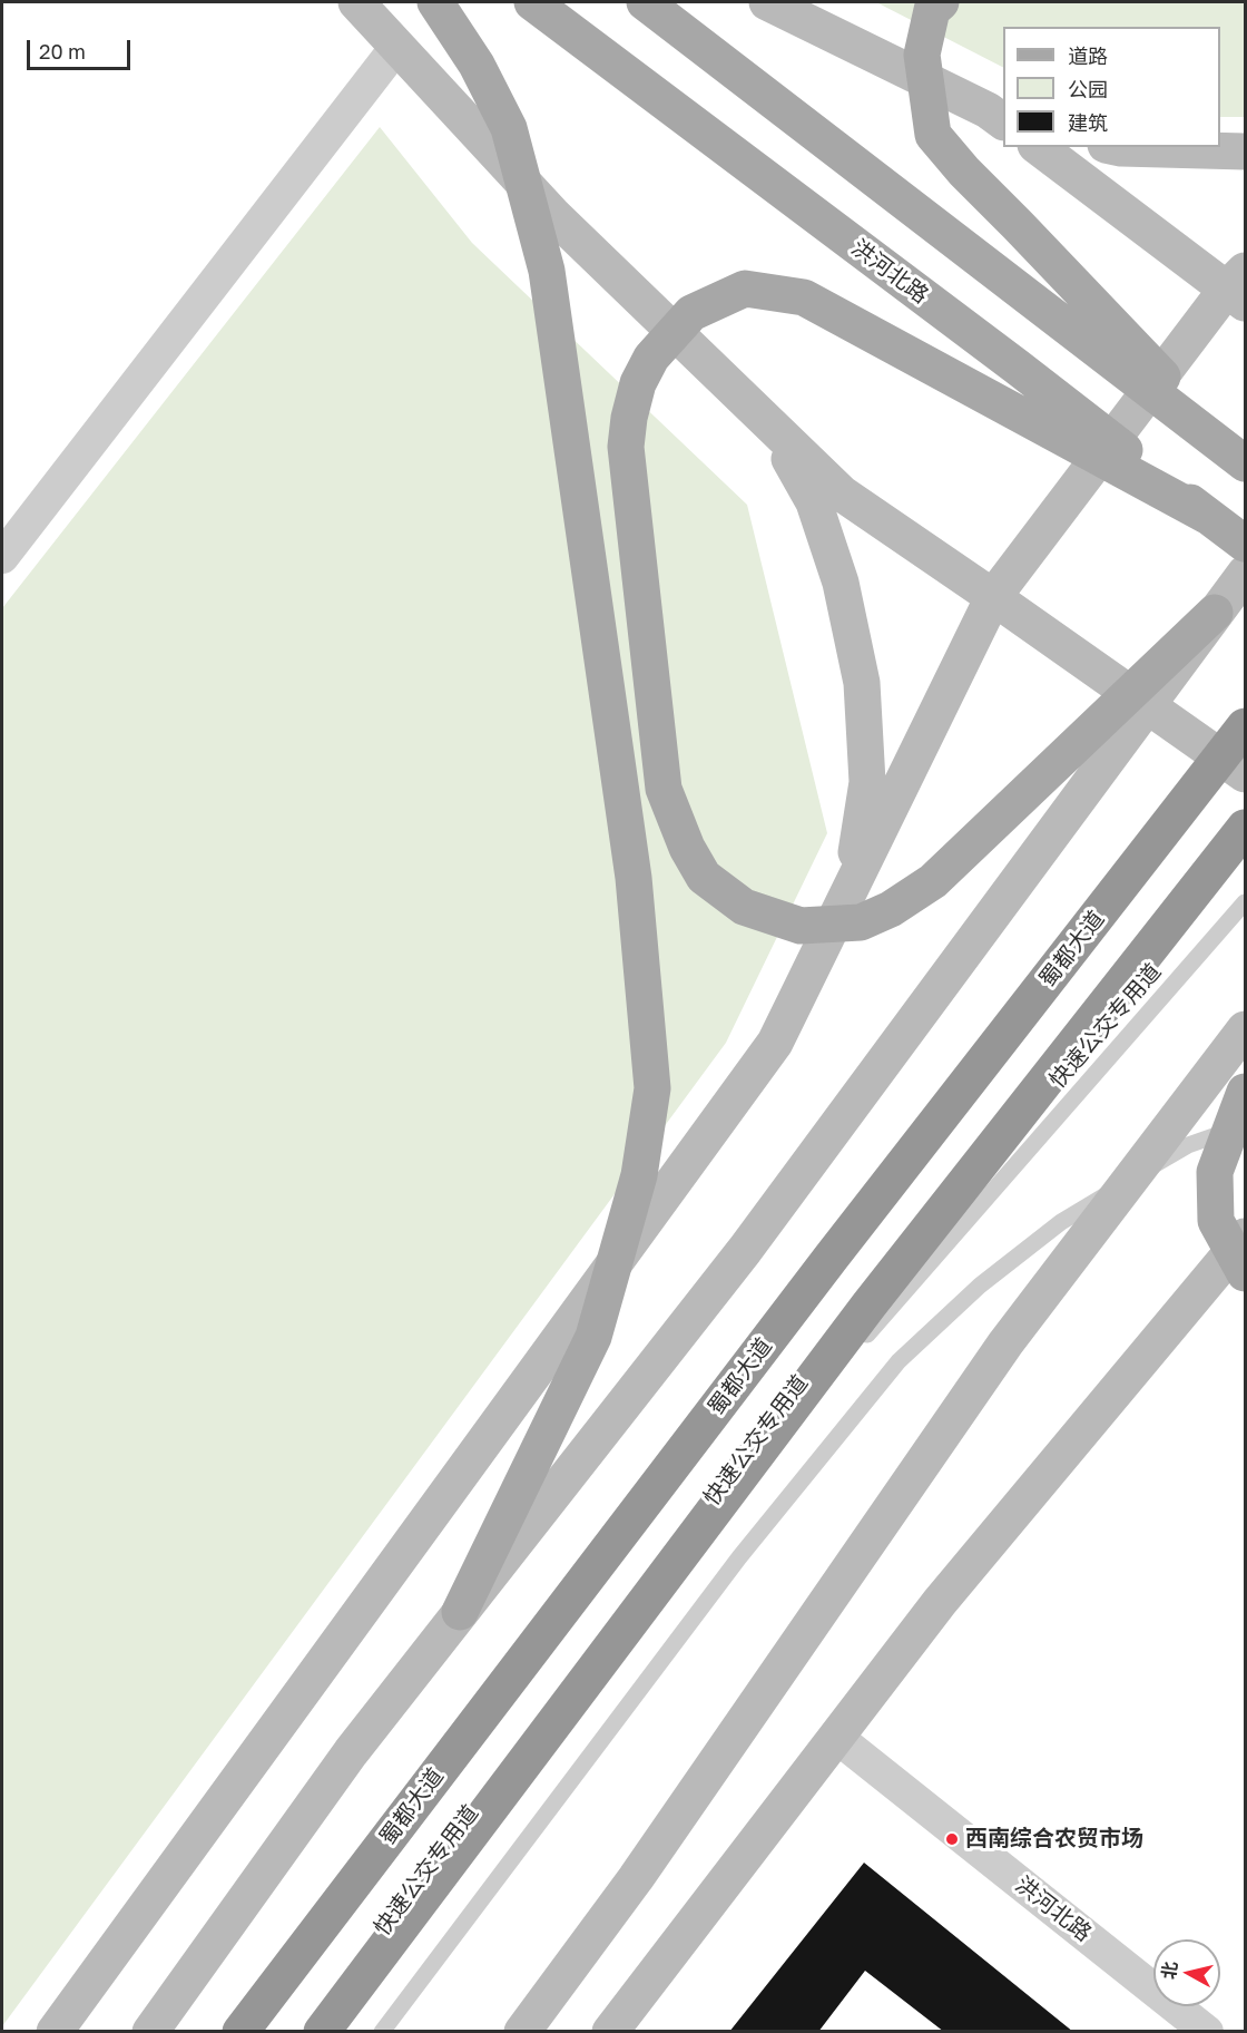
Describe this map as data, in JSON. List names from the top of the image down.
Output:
{
  "streets": {
    "highway": ["蜀都大道"],
    "main road": ["洪河北路"],
    "lane": ["快速公交专用道"]
  },
  "places": ["西南综合农贸市场"],
  "legend": ["道路", "公园", "建筑"],
  "scale_bar": "20 m",
  "north": "left"
}
